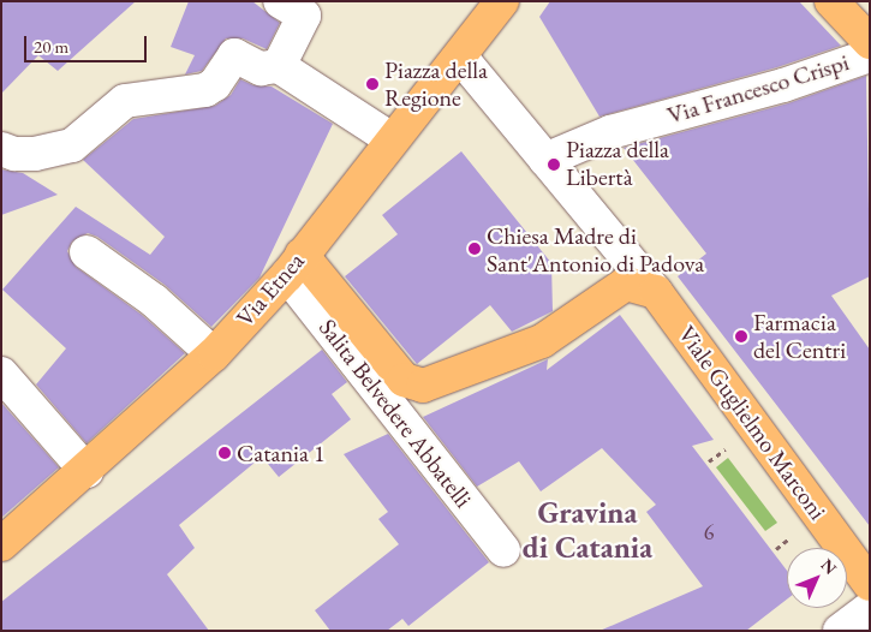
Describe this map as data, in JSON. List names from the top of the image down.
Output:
{
  "streets": {
    "main road": ["Via Etnea", "Viale Guglielmo Marconi"],
    "street": ["Via Francesco Crispi", "Salita Belvedere Abbatelli"]
  },
  "crossings": [
    ["Via Etnea", "Salita Belvedere Abbatelli"]
  ],
  "districts": ["Gravina di Catania"],
  "places": [
    "Piazza della Regione",
    "Piazza della Libertà",
    "Chiesa Madre di Sant'Antonio di Padova",
    "Farmacia del Centri",
    "Catania 1"
  ],
  "house_numbers": ["6"],
  "scale_bar": "20 m",
  "north": "top right"
}
